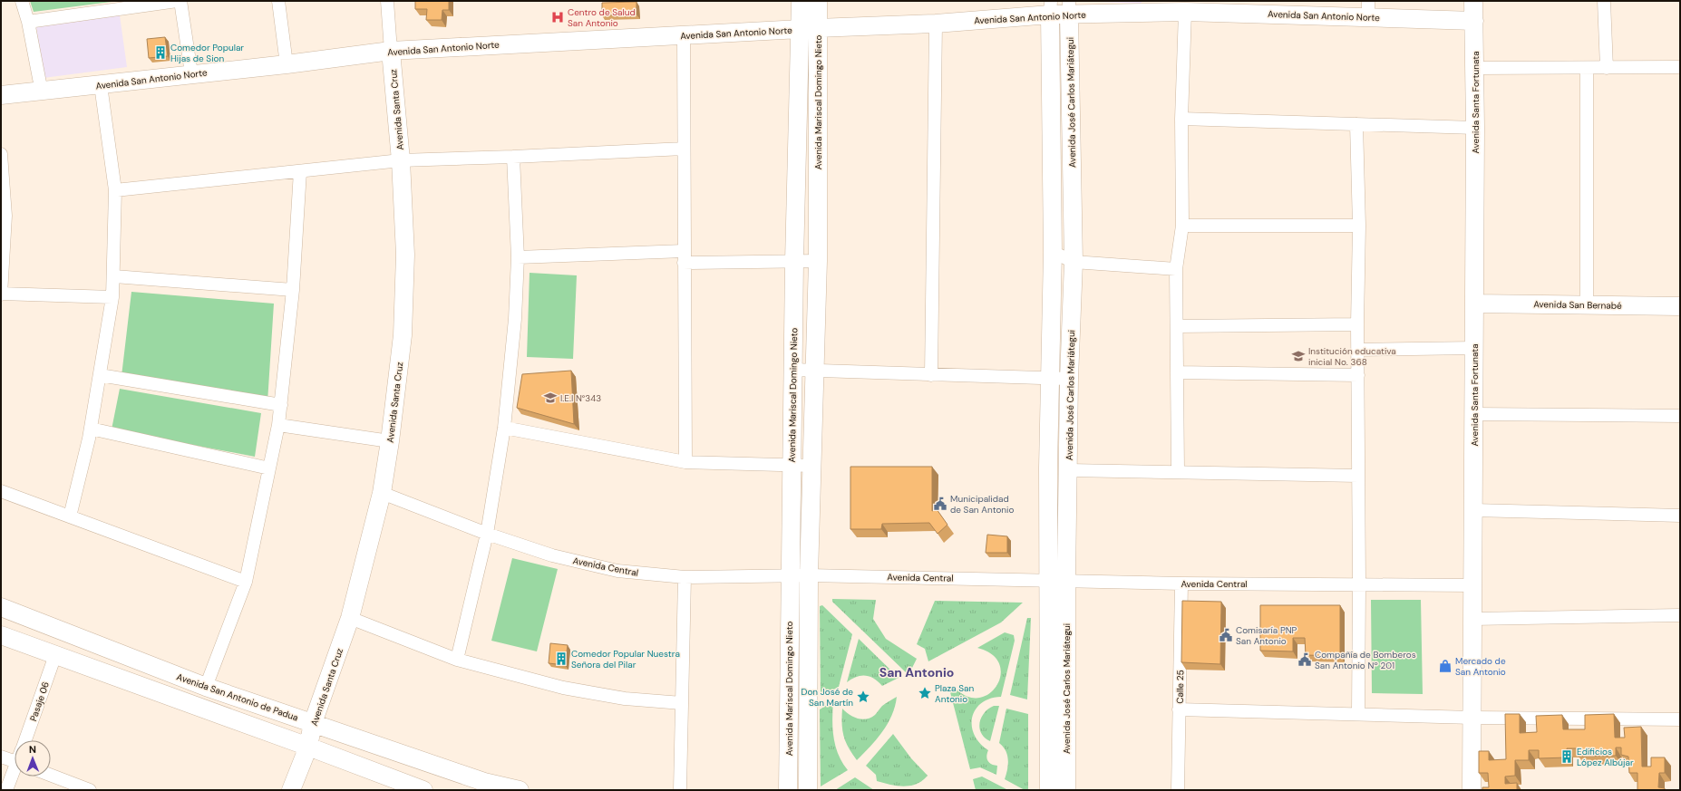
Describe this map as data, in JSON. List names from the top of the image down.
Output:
{
  "streets": {
    "street": [
      "Avenida San Antonio Norte",
      "Avenida Mariscal Domingo Nieto",
      "Avenida José Carlos Mariátegui",
      "Avenida Santa Fortunata",
      "Avenida Santa Cruz",
      "Avenida San Bernabé",
      "Avenida Central",
      "Calle 25",
      "Avenida San Antonio de Padua",
      "Pasaje 06"
    ]
  },
  "crossings": [
    ["Avenida San Antonio Norte", "Avenida Mariscal Domingo Nieto"],
    ["Avenida San Antonio Norte", "Avenida José Carlos Mariátegui"],
    ["Avenida San Antonio Norte", "Avenida Santa Fortunata"],
    ["Avenida San Antonio Norte", "Avenida Santa Cruz"],
    ["Avenida Mariscal Domingo Nieto", "Avenida Central"],
    ["Avenida José Carlos Mariátegui", "Avenida Central"],
    ["Avenida Santa Fortunata", "Avenida San Bernabé"],
    ["Avenida Santa Fortunata", "Avenida Central"],
    ["Avenida Santa Cruz", "Avenida Central"],
    ["Avenida Santa Cruz", "Avenida San Antonio de Padua"],
    ["Avenida Central", "Calle 25"]
  ],
  "districts": ["San Antonio"],
  "places": {
    "hospital": ["Centro de Salud San Antonio"],
    "building": ["Comedor Popular Hijas de Sion", "Comedor Popular Nuestra Señora del Pilar", "Edificios López Albújar"],
    "school or university": ["Institución educativa inicial No. 368", "I.E.I N°343"],
    "public building": ["Municipalidad de San Antonio", "Comisaría PNP San Antonio", "Compañía de Bomberos San Antonio Nº 201"],
    "shop": ["Mercado de San Antonio"],
    "place": ["Plaza San Antonio", "Don José de San Martín"]
  },
  "north": "top"
}
